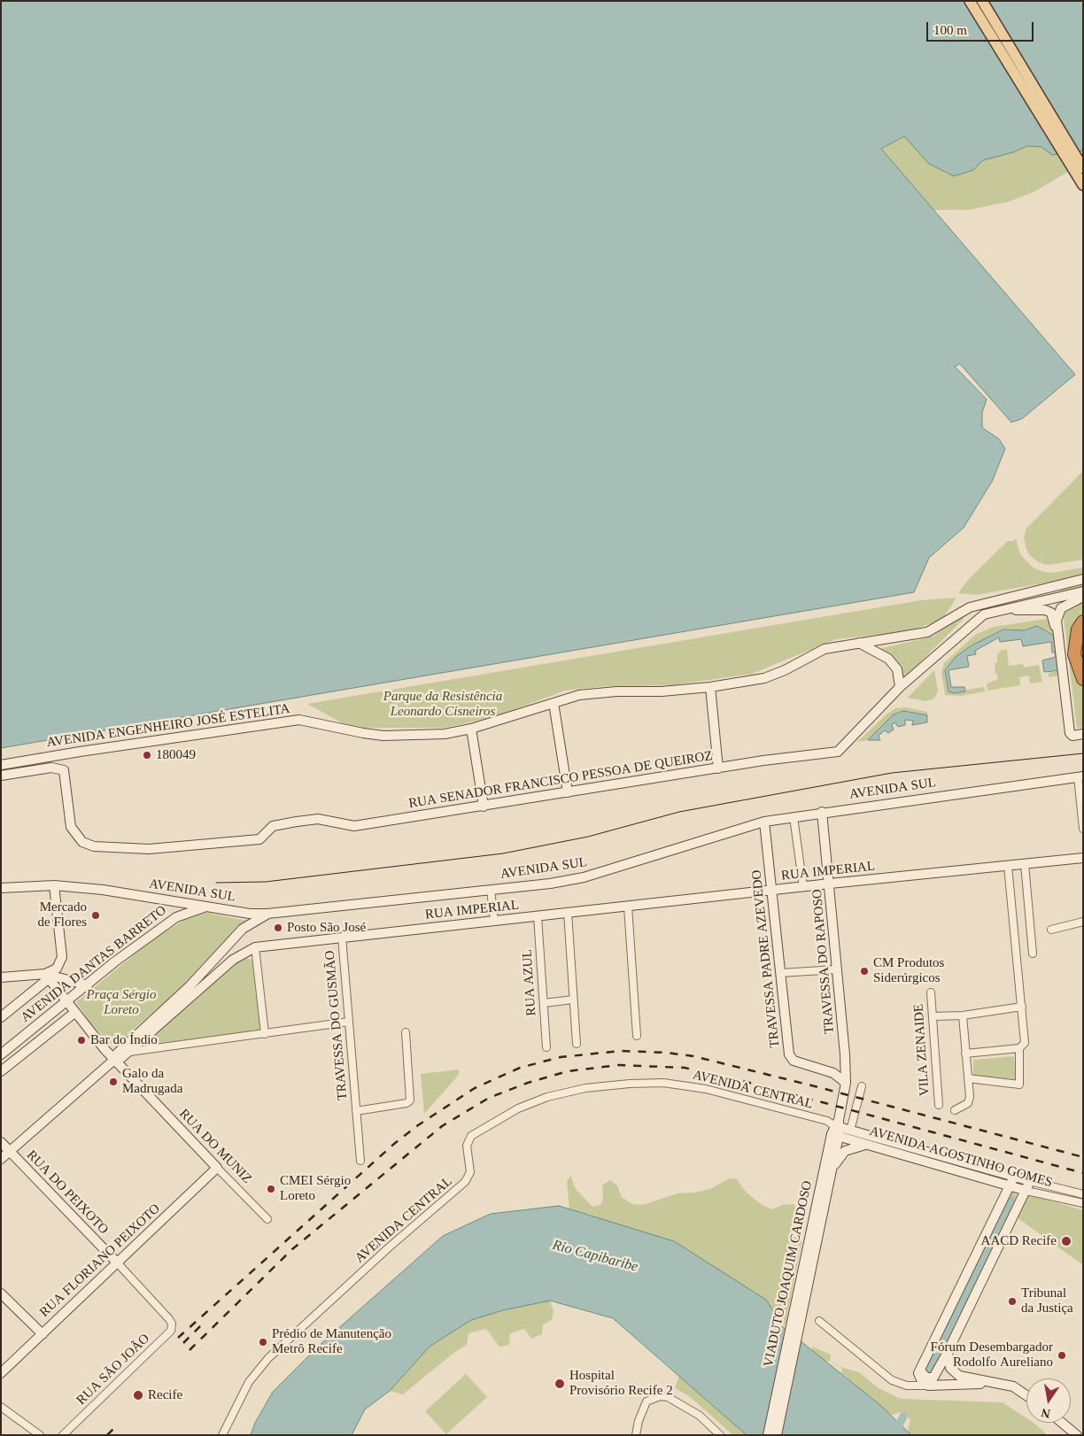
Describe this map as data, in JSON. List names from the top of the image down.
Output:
{
  "streets": {
    "main road": [
      "AVENIDA ENGENHEIRO JOSÉ ESTELITA",
      "RUA SENADOR FRANCISCO PESSOA DE QUEIROZ",
      "AVENIDA SUL",
      "RUA IMPERIAL",
      "TRAVESSA PADRE AZEVEDO",
      "TRAVESSA DO RAPOSO",
      "AVENIDA DANTAS BARRETO",
      "RUA DO MUNIZ",
      "AVENIDA AGOSTINHO GOMES",
      "RUA DO PEIXOTO",
      "RUA FLORIANO PEIXOTO",
      "VIADUTO JOAQUIM CARDOSO"
    ],
    "street": [
      "RUA AZUL",
      "TRAVESSA DO GUSMÃO",
      "VILA ZENAIDE",
      "AVENIDA CENTRAL",
      "RUA SÃO JOÃO"
    ]
  },
  "crossings": [
    ["AVENIDA ENGENHEIRO JOSÉ ESTELITA", "RUA SENADOR FRANCISCO PESSOA DE QUEIROZ"],
    ["AVENIDA SUL", "RUA IMPERIAL"],
    ["AVENIDA SUL", "TRAVESSA PADRE AZEVEDO"],
    ["AVENIDA SUL", "TRAVESSA DO RAPOSO"],
    ["AVENIDA SUL", "AVENIDA DANTAS BARRETO"],
    ["RUA IMPERIAL", "TRAVESSA PADRE AZEVEDO"],
    ["RUA IMPERIAL", "TRAVESSA DO RAPOSO"],
    ["RUA IMPERIAL", "RUA AZUL"],
    ["RUA IMPERIAL", "TRAVESSA DO GUSMÃO"],
    ["RUA IMPERIAL", "RUA DO MUNIZ"],
    ["RUA IMPERIAL", "RUA DO PEIXOTO"],
    ["TRAVESSA PADRE AZEVEDO", "TRAVESSA DO RAPOSO"],
    ["TRAVESSA PADRE AZEVEDO", "VIADUTO JOAQUIM CARDOSO"],
    ["TRAVESSA DO RAPOSO", "VIADUTO JOAQUIM CARDOSO"],
    ["AVENIDA DANTAS BARRETO", "RUA DO MUNIZ"],
    ["AVENIDA CENTRAL", "AVENIDA AGOSTINHO GOMES"],
    ["AVENIDA CENTRAL", "VIADUTO JOAQUIM CARDOSO"],
    ["RUA DO MUNIZ", "RUA FLORIANO PEIXOTO"],
    ["AVENIDA AGOSTINHO GOMES", "VIADUTO JOAQUIM CARDOSO"],
    ["RUA DO PEIXOTO", "RUA FLORIANO PEIXOTO"],
    ["RUA DO PEIXOTO", "RUA SÃO JOÃO"]
  ],
  "water": ["Rio Capibaribe"],
  "parks": ["Parque da Resistência Leonardo Cisneiros", "Praça Sérgio Loreto"],
  "places": [
    "180049",
    "Mercado de Flores",
    "Posto São José",
    "CM Produtos Siderúrgicos",
    "Bar do Índio",
    "Galo da Madrugada",
    "CMEI Sérgio Loreto",
    "AACD Recife",
    "Tribunal da Justiça",
    "Prédio de Manutenção Metrô Recife",
    "Fórum Desembargador Rodolfo Aureliano",
    "Hospital Provisório Recife 2",
    "Recife"
  ],
  "scale_bar": "100 m",
  "north": "bottom"
}
